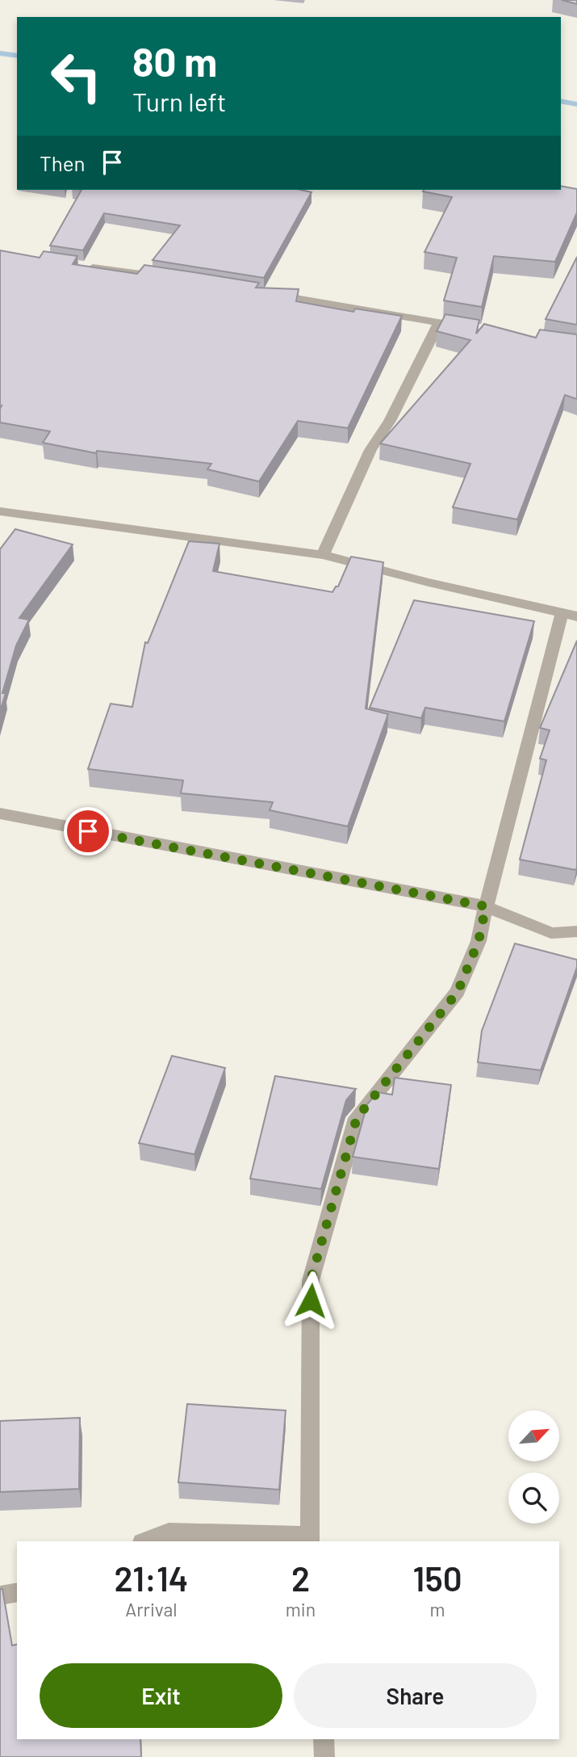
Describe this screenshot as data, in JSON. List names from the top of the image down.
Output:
{
  "north": "top right",
  "page": {
    "turn": ["80 m", "Turn left"],
    "then": "Then",
    "eta": [
      "21:14",
      "Arrival",
      "2",
      "min",
      "150",
      "m"
    ],
    "buttons": ["Exit", "Share"]
  }
}
